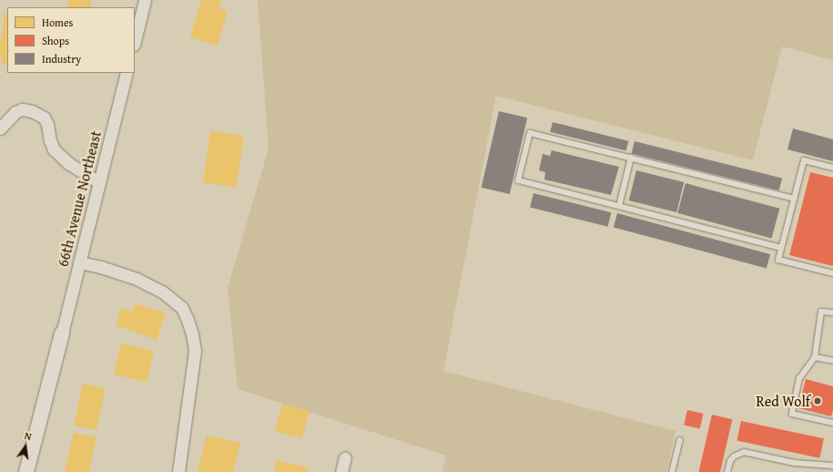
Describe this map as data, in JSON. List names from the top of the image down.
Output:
{
  "streets": {
    "street": ["66th Avenue Northeast"]
  },
  "places": ["Red Wolf"],
  "legend": ["Homes", "Shops", "Industry"],
  "north": "top"
}
